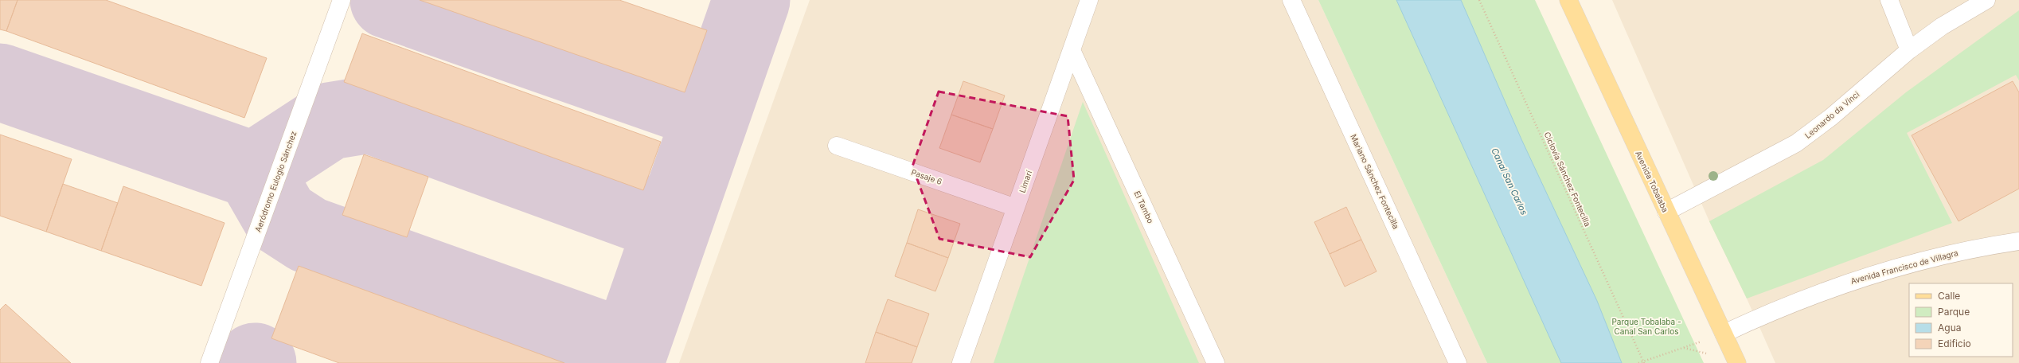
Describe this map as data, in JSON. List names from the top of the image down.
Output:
{
  "streets": {
    "main road": ["Avenida Tobalaba"],
    "street": [
      "Leonardo da Vinci",
      "Pasaje 6",
      "Aeródromo Eulogio Sánchez",
      "Limarí",
      "Mariano Sánchez Fontecilla",
      "El Tambo",
      "Avenida Francisco de Villagra"
    ],
    "path": ["Ciclovía Sánchez Fontecilla"]
  },
  "crossings": [
    ["Leonardo da Vinci", "Avenida Tobalaba"],
    ["Pasaje 6", "Limarí"],
    ["Limarí", "El Tambo"],
    ["Avenida Tobalaba", "Avenida Francisco de Villagra"]
  ],
  "water": ["Canal San Carlos"],
  "parks": ["Parque Tobalaba - Canal San Carlos"],
  "legend": [
    "Calle",
    "Parque",
    "Agua",
    "Edificio"
  ]
}
